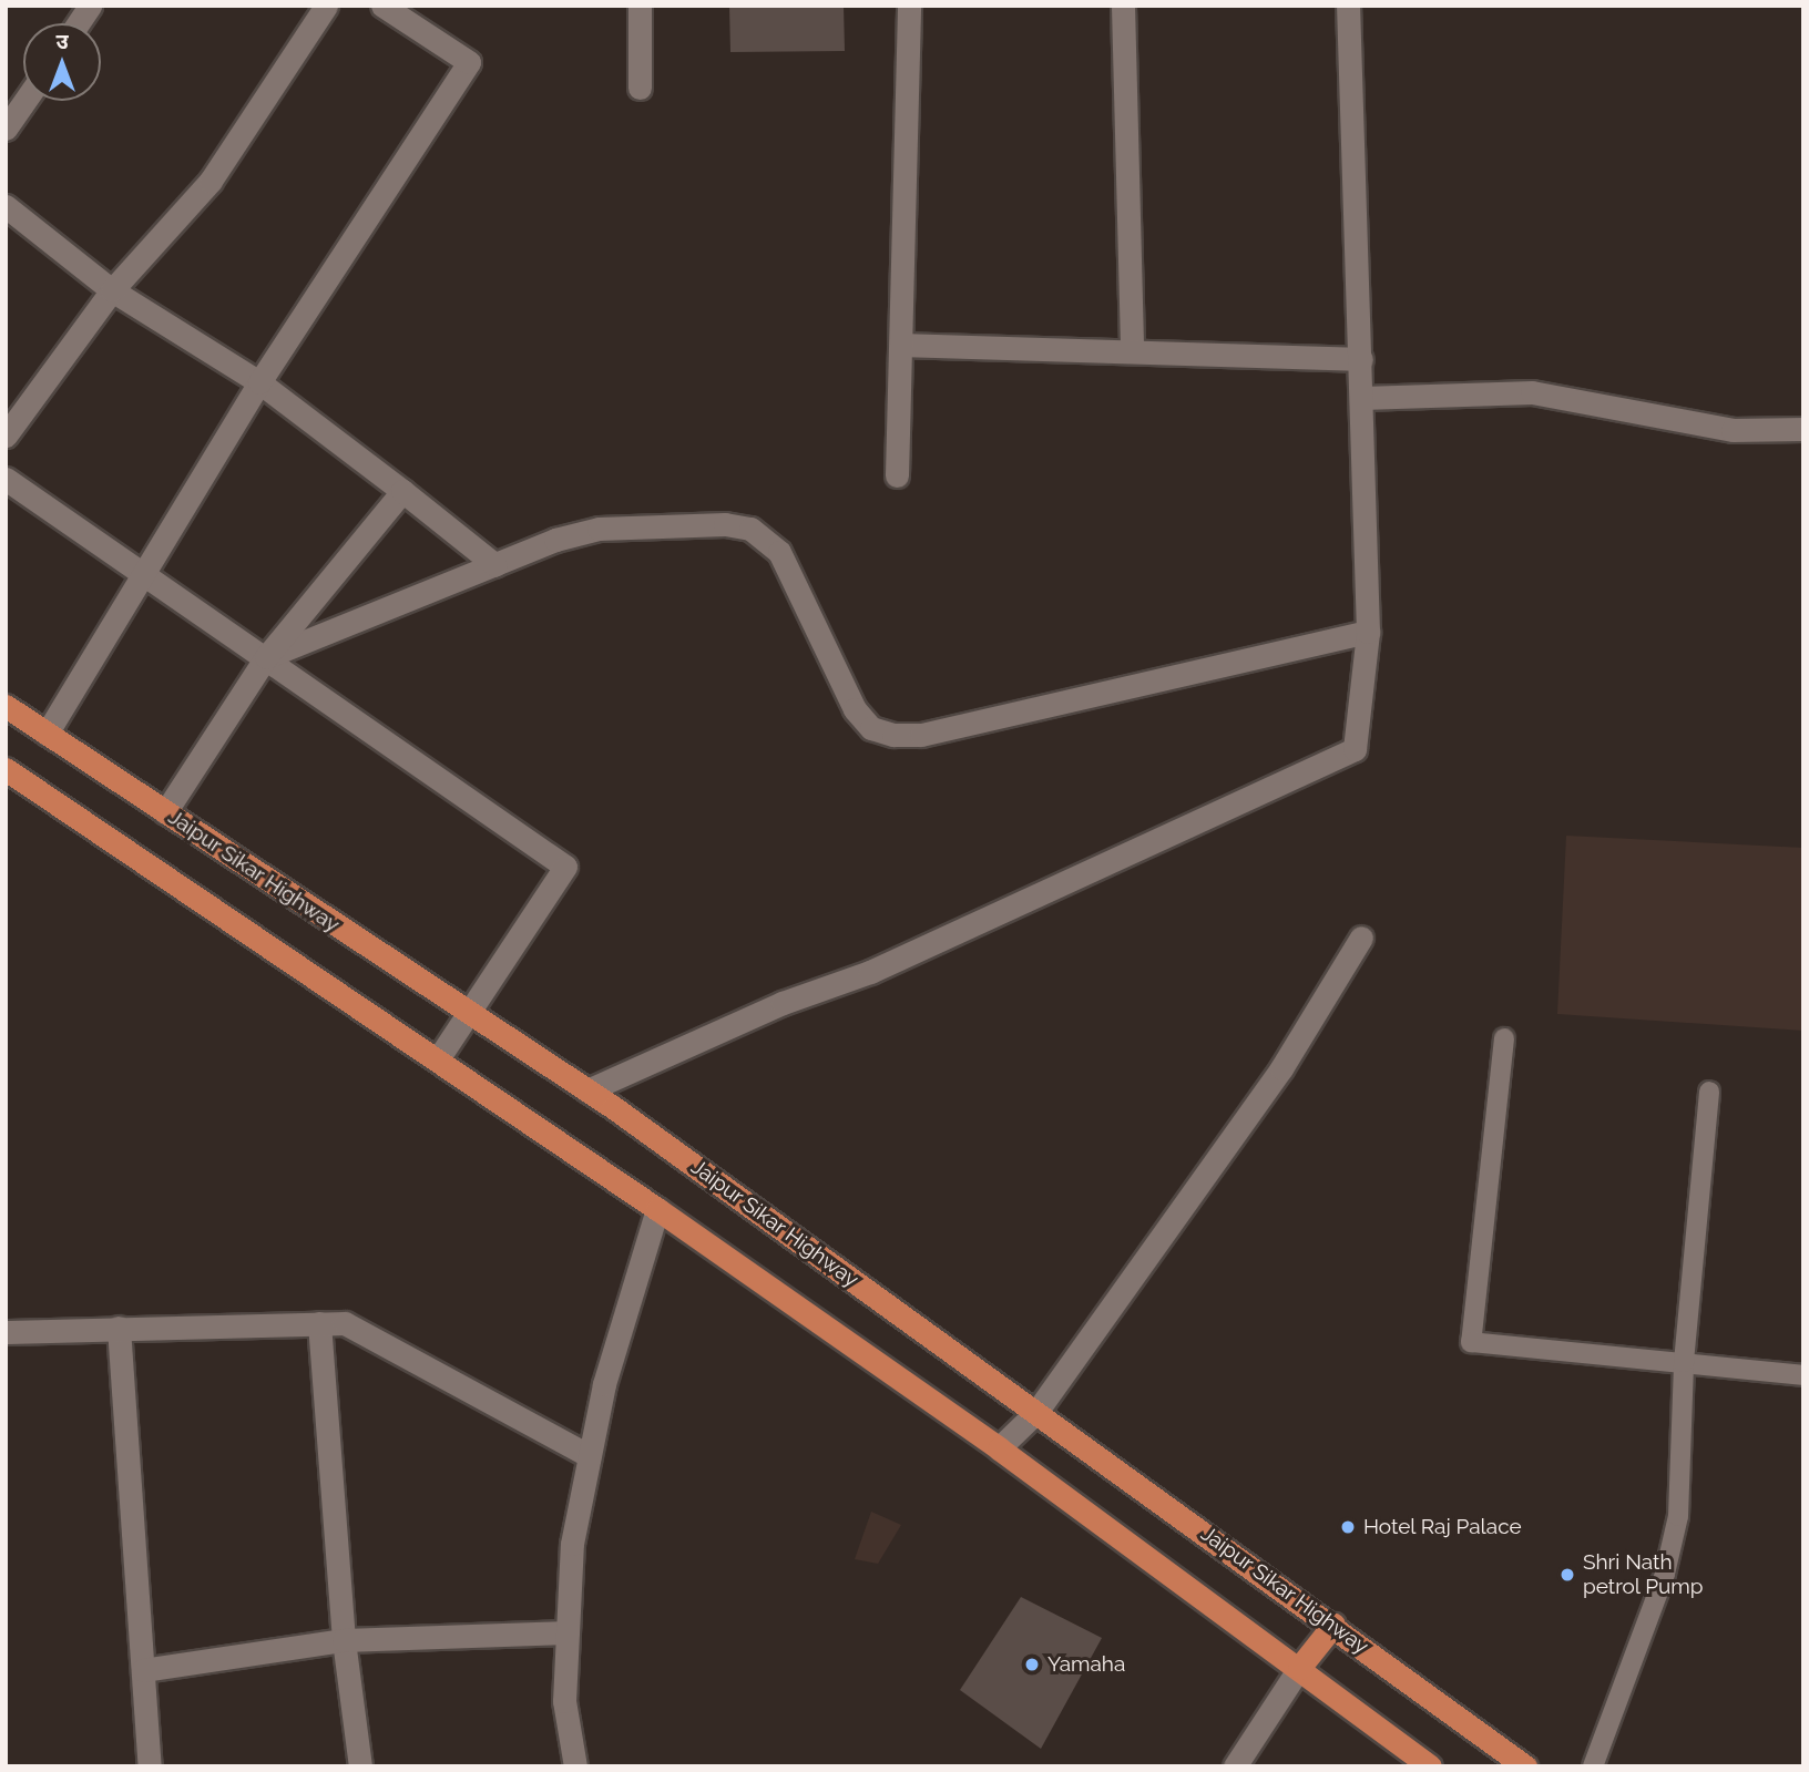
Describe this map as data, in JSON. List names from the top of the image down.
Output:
{
  "streets": {
    "main road": ["Jaipur Sikar Highway"]
  },
  "places": ["Hotel Raj Palace", "Shri Nath petrol Pump", "Yamaha"],
  "north": "top"
}
